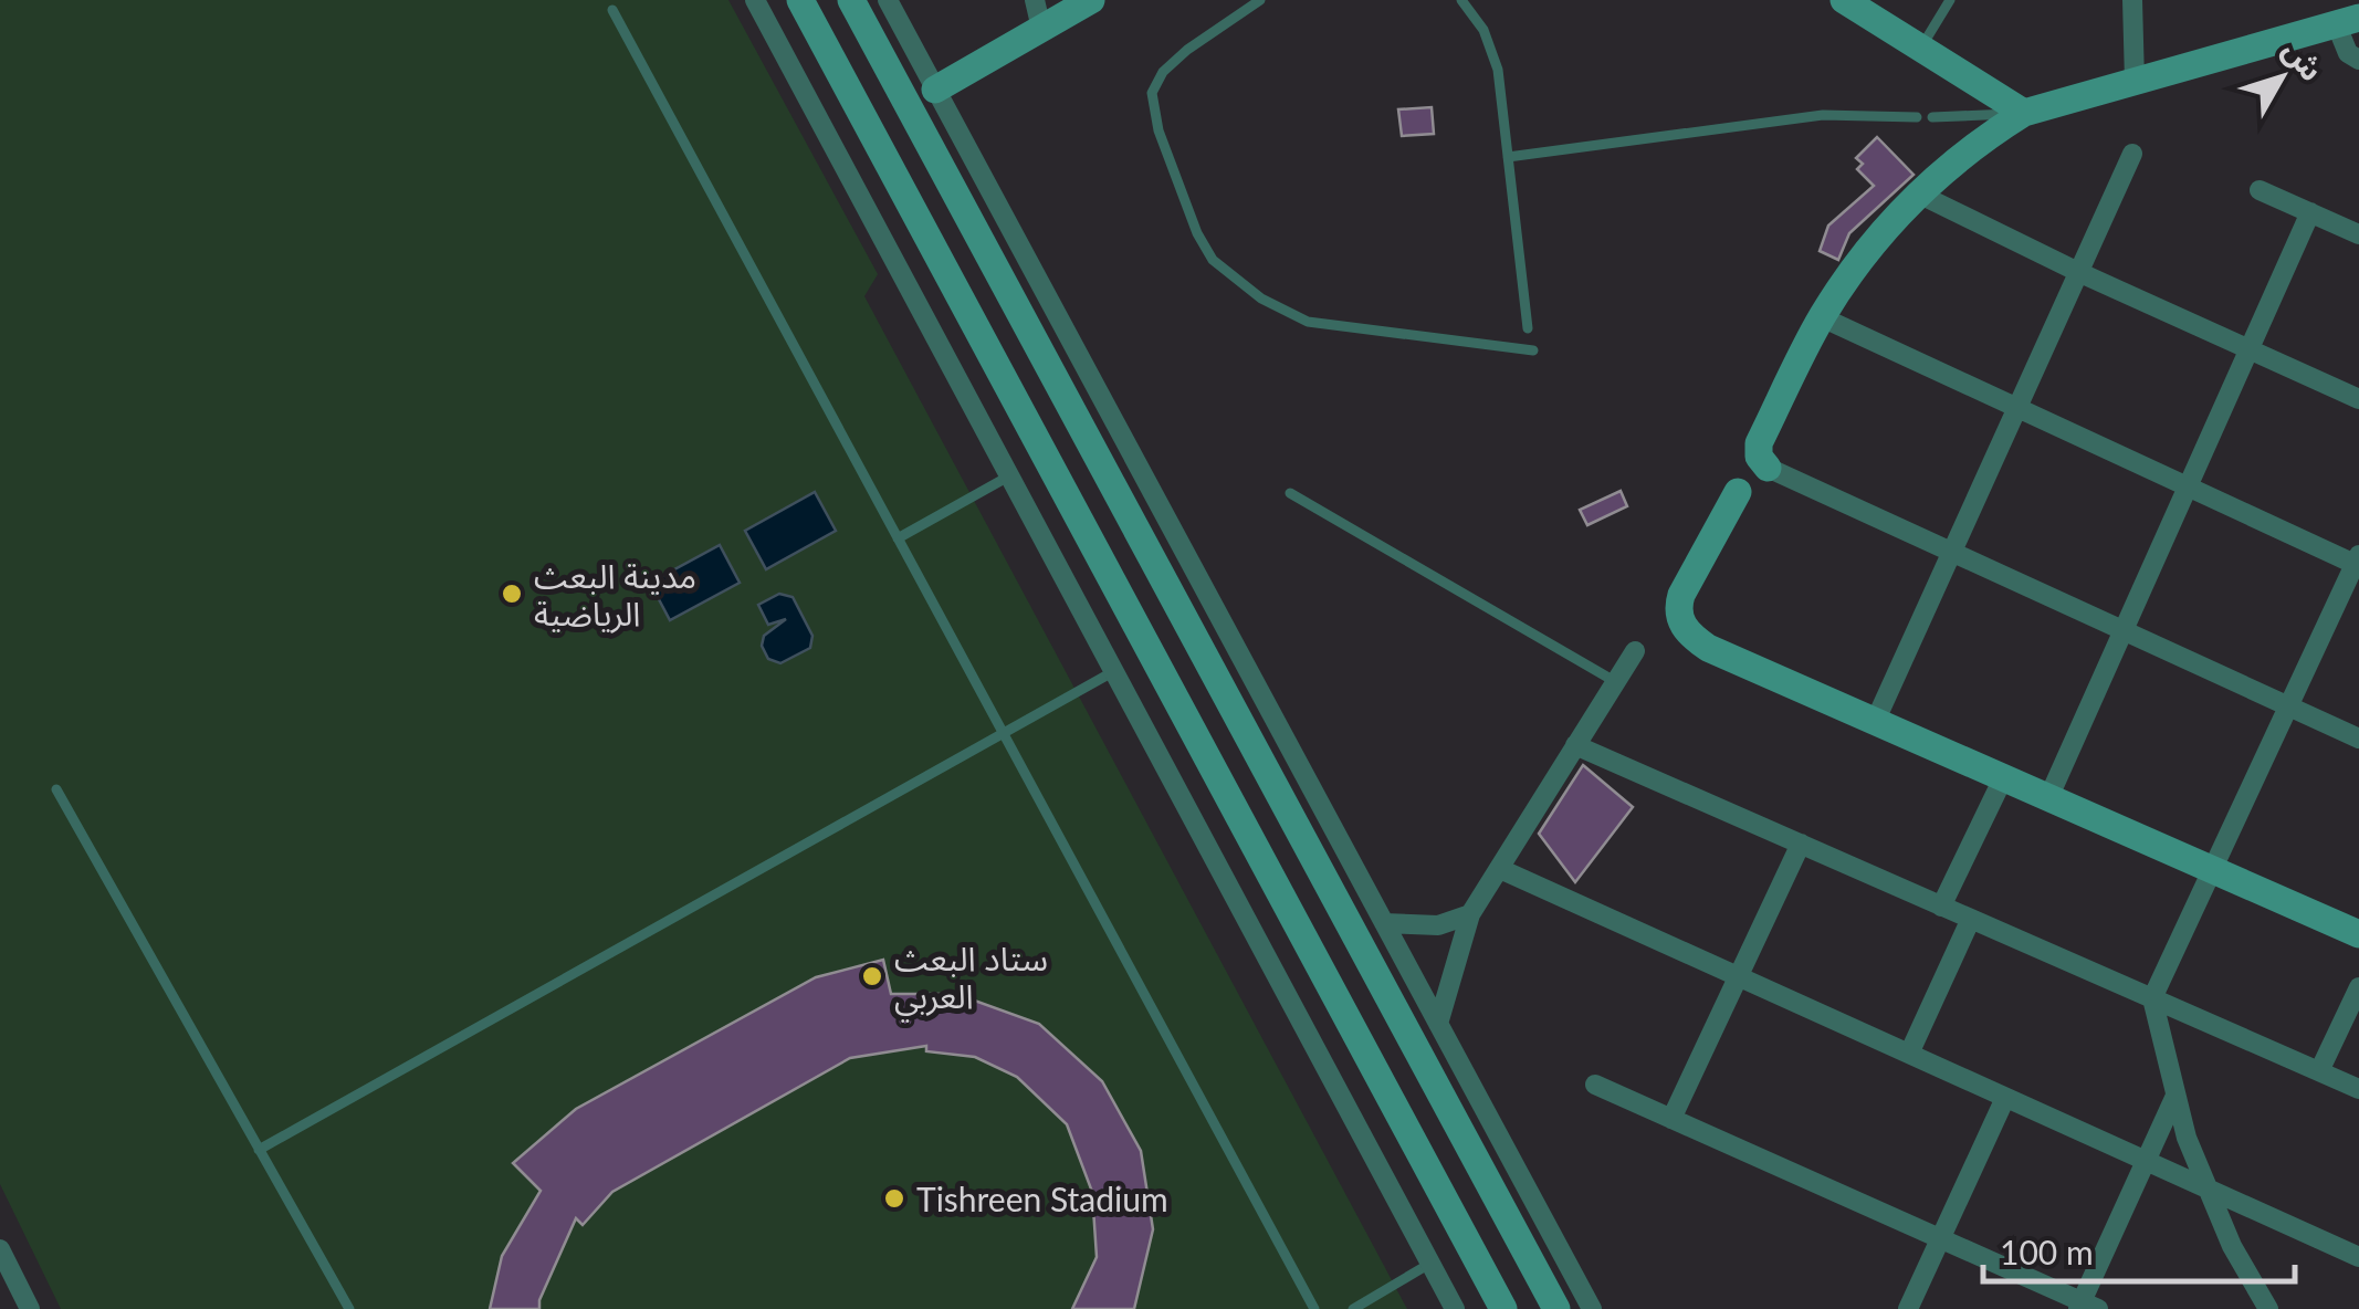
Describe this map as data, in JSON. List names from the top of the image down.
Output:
{
  "places": ["مدينة البعث الرياضية", "ستاد البعث العربي", "Tishreen Stadium"],
  "scale_bar": "100 m",
  "north": "top right"
}
